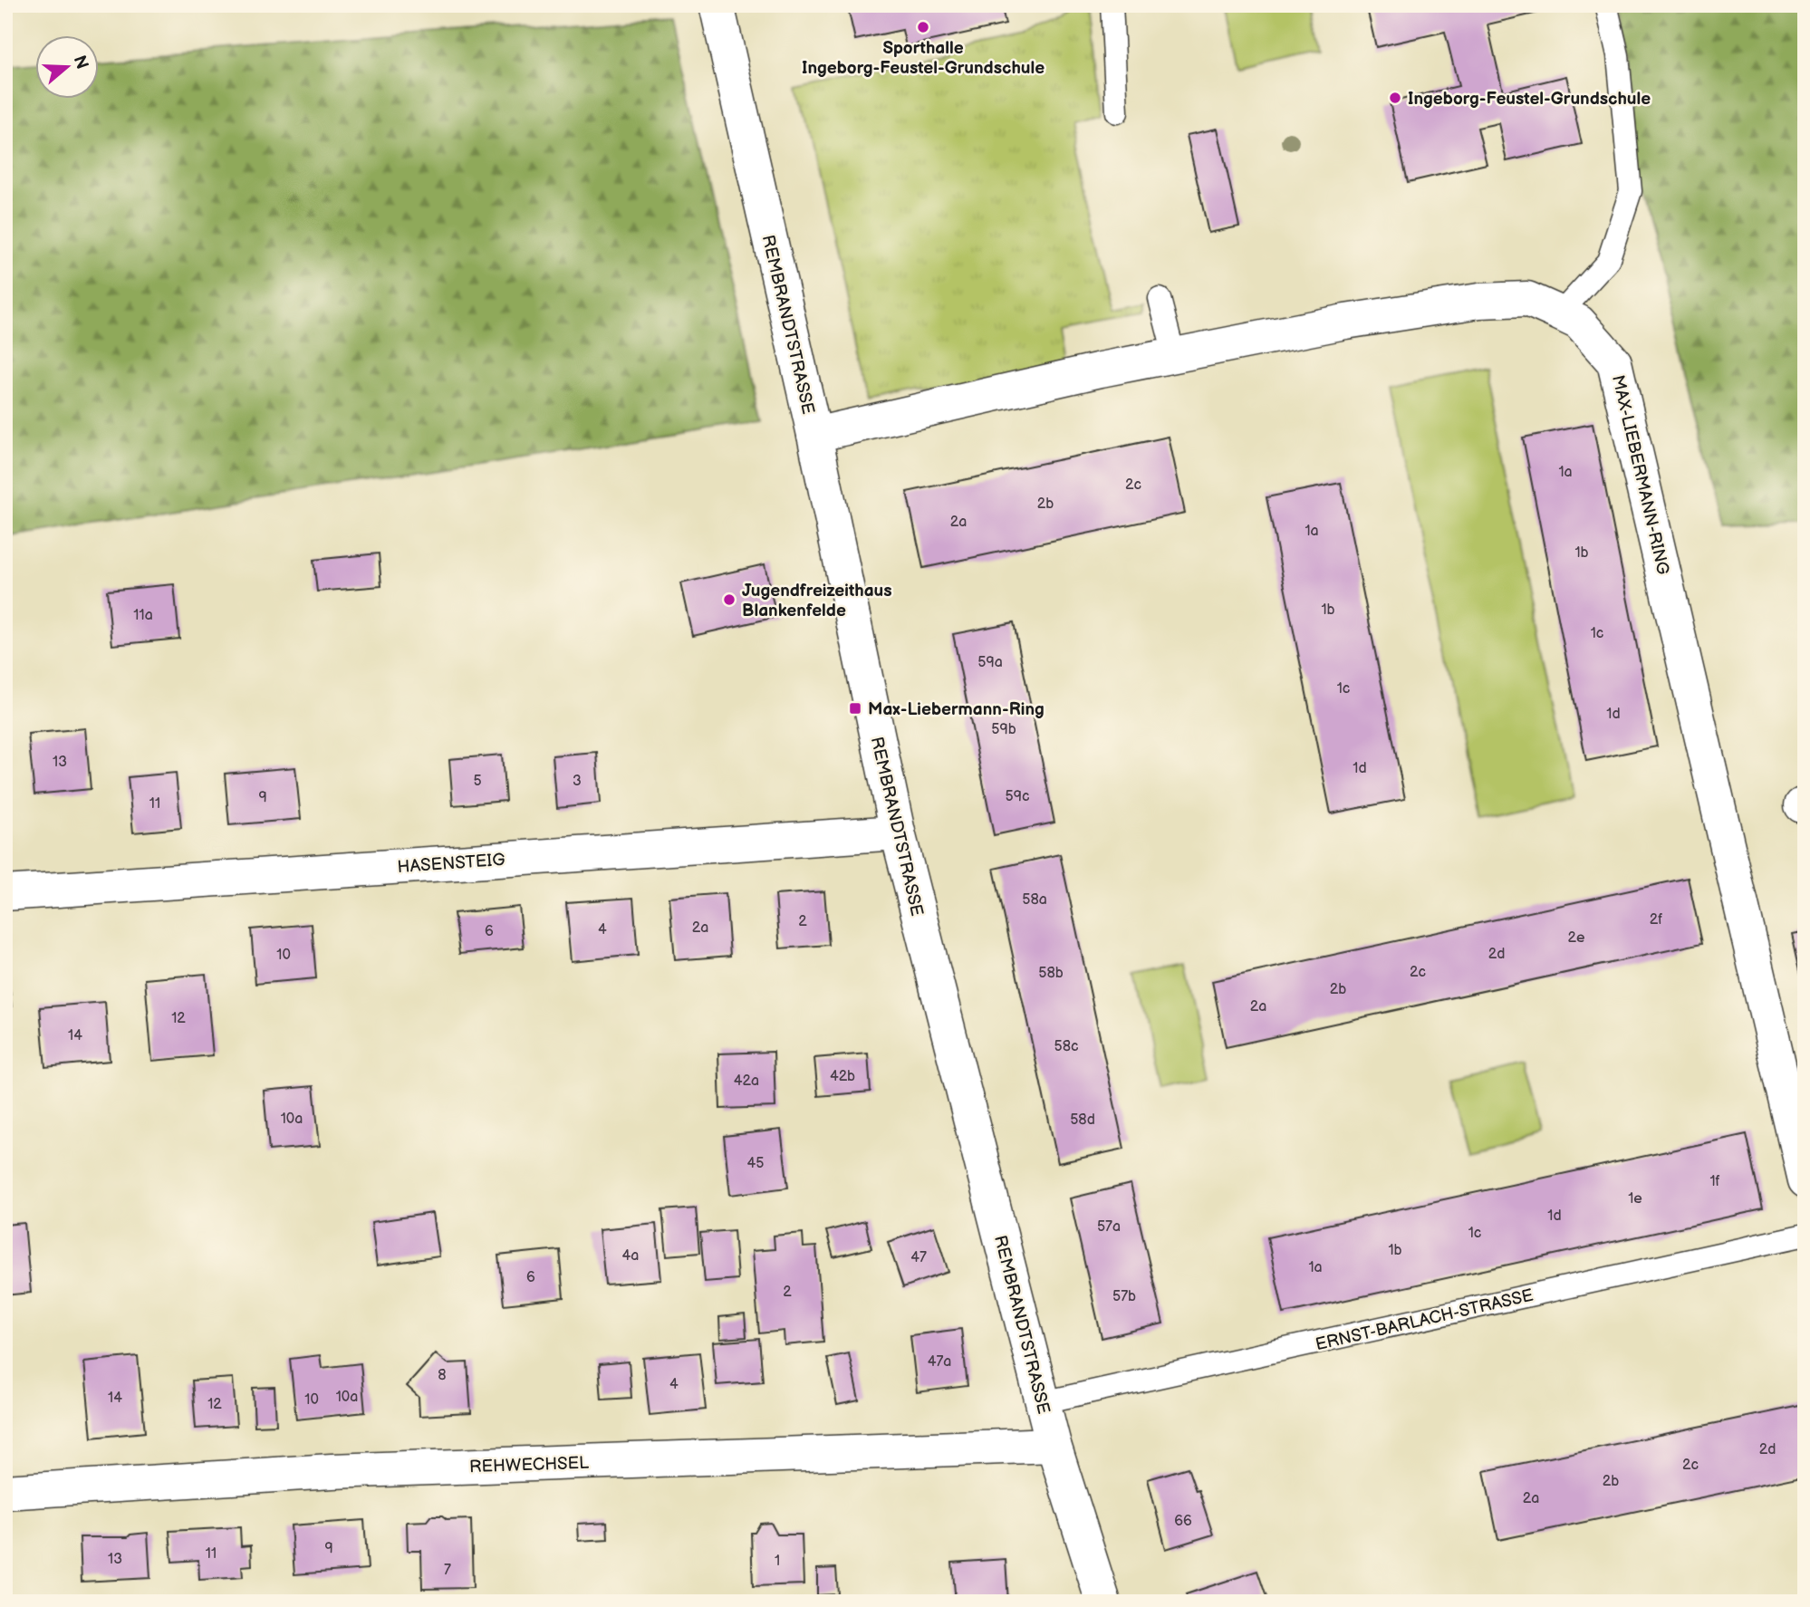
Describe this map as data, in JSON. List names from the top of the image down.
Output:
{
  "streets": {
    "street": [
      "REMBRANDTSTRASSE",
      "MAX-LIEBERMANN-RING",
      "HASENSTEIG",
      "REHWECHSEL"
    ],
    "lane": ["ERNST-BARLACH-STRASSE"]
  },
  "crossings": [
    ["REMBRANDTSTRASSE", "MAX-LIEBERMANN-RING"],
    ["REMBRANDTSTRASSE", "HASENSTEIG"],
    ["REMBRANDTSTRASSE", "ERNST-BARLACH-STRASSE"],
    ["REMBRANDTSTRASSE", "REHWECHSEL"]
  ],
  "places": {
    "other": ["Sporthalle Ingeborg-Feustel-Grundschule", "Ingeborg-Feustel-Grundschule", "Jugendfreizeithaus Blankenfelde"],
    "transit": ["Max-Liebermann-Ring"]
  },
  "house_numbers": [
    "1a",
    "2c",
    "2b",
    "2a",
    "1a",
    "1b",
    "1b",
    "11a",
    "1c",
    "59a",
    "1c",
    "1d",
    "59b",
    "13",
    "1d",
    "5",
    "3",
    "59c",
    "9",
    "11",
    "58a",
    "2f",
    "2",
    "2a",
    "4",
    "6",
    "2e",
    "2d",
    "10",
    "2c",
    "58b",
    "2b",
    "2a",
    "12",
    "14",
    "58c",
    "42b",
    "42a",
    "10a",
    "58d",
    "45",
    "1f",
    "1e",
    "1d",
    "57a",
    "1c",
    "1b",
    "4a",
    "47",
    "1a",
    "6",
    "2",
    "57b",
    "47a",
    "8",
    "4",
    "10a",
    "14",
    "10",
    "12",
    "2d",
    "2c",
    "2b",
    "2a",
    "66",
    "9",
    "11",
    "13",
    "1",
    "7"
  ],
  "north": "right"
}
